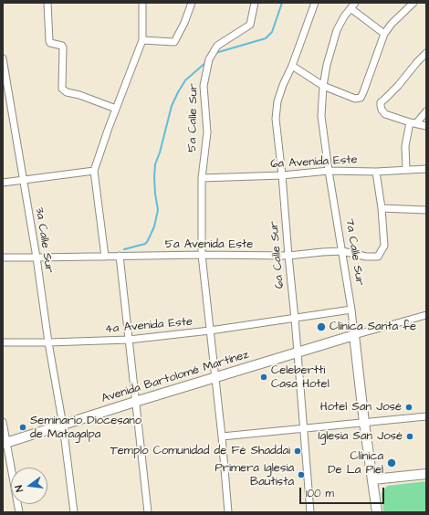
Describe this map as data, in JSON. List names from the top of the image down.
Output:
{
  "streets": {
    "street": [
      "5a Calle Sur",
      "6a Avenida Este",
      "3a Calle Sur",
      "5a Avenida Este",
      "7a Calle Sur",
      "6a Calle Sur",
      "4a Avenida Este",
      "Avenida Bartolomé Martínez"
    ]
  },
  "crossings": [
    ["5a Calle Sur", "6a Avenida Este"],
    ["5a Calle Sur", "5a Avenida Este"],
    ["5a Calle Sur", "4a Avenida Este"],
    ["5a Calle Sur", "Avenida Bartolomé Martínez"],
    ["6a Avenida Este", "7a Calle Sur"],
    ["6a Avenida Este", "6a Calle Sur"],
    ["3a Calle Sur", "5a Avenida Este"],
    ["3a Calle Sur", "4a Avenida Este"],
    ["3a Calle Sur", "Avenida Bartolomé Martínez"],
    ["5a Avenida Este", "7a Calle Sur"],
    ["5a Avenida Este", "6a Calle Sur"],
    ["7a Calle Sur", "Avenida Bartolomé Martínez"],
    ["6a Calle Sur", "4a Avenida Este"],
    ["6a Calle Sur", "Avenida Bartolomé Martínez"]
  ],
  "places": [
    "Clínica Santa fe",
    "Celebertti Casa Hotel",
    "Hotel San José",
    "Seminario Diocesano de Matagalpa",
    "Iglesia San José",
    "Templo Comunidad de Fé Shaddai",
    "Clínica De La Piel",
    "Primera Iglesia Bautista"
  ],
  "scale_bar": "100 m",
  "north": "left"
}
